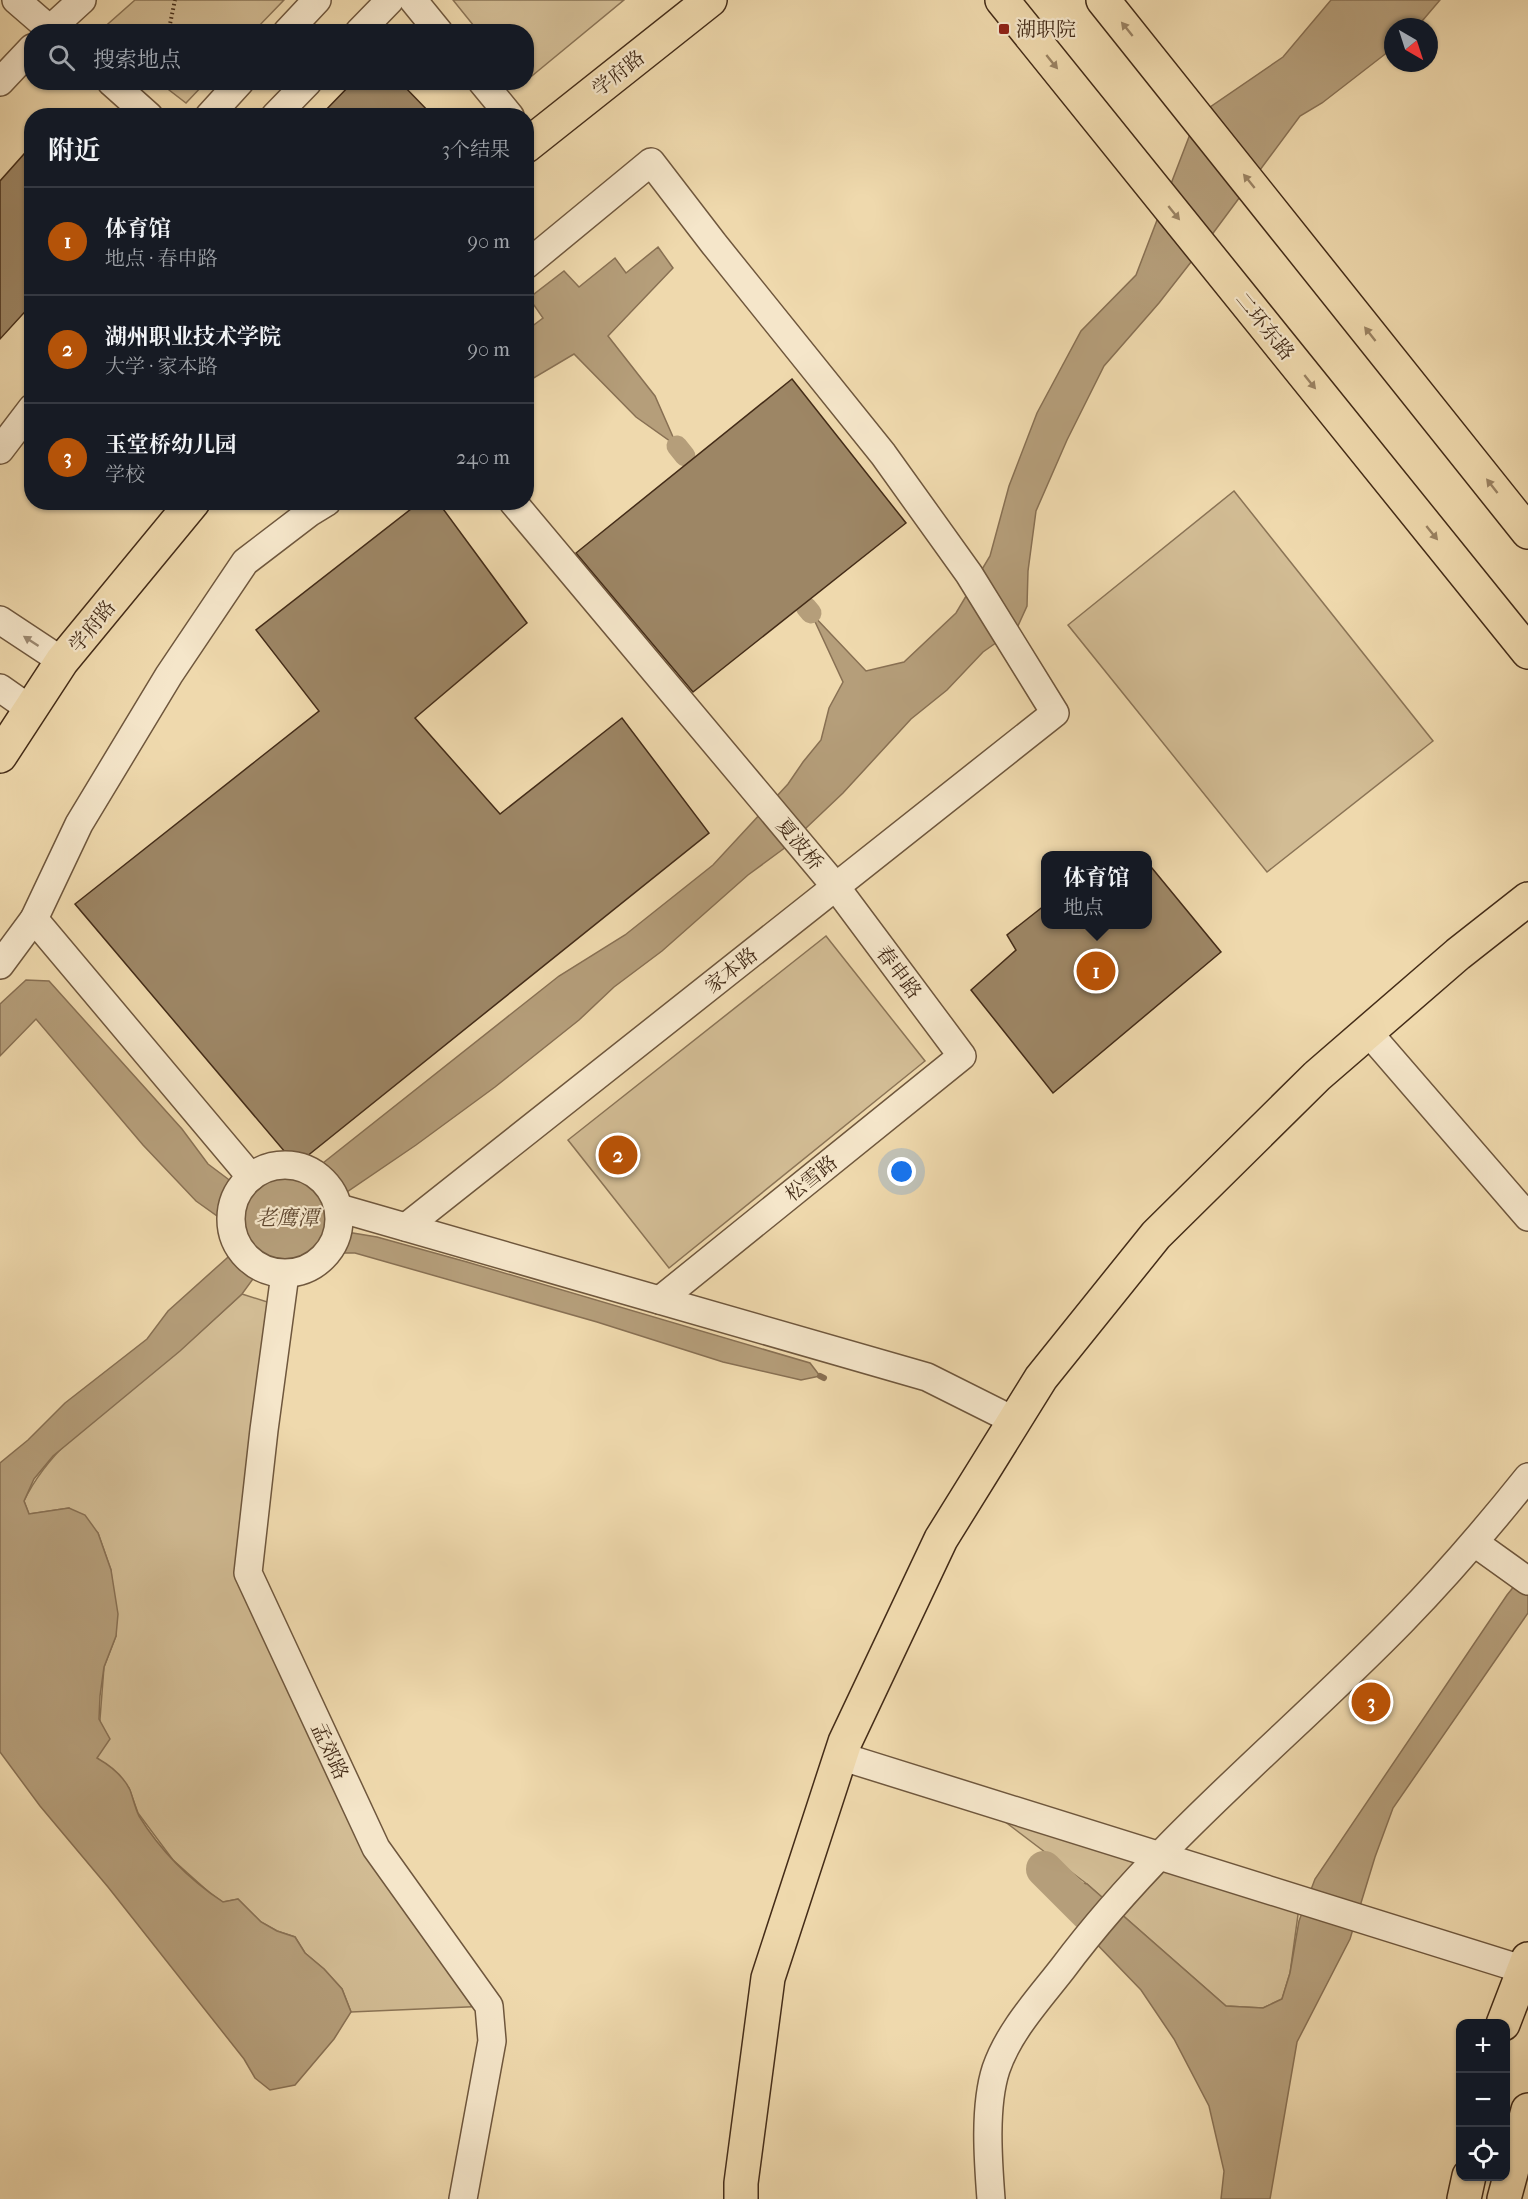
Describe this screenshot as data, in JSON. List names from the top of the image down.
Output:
{
  "streets": {
    "main road": ["学府路", "二环东路"],
    "street": [
      "夏波桥",
      "家本路",
      "春申路",
      "松雪路",
      "孟郊路"
    ]
  },
  "crossings": [
    ["夏波桥", "家本路"],
    ["夏波桥", "春申路"],
    ["家本路", "春申路"],
    ["春申路", "松雪路"]
  ],
  "water": ["老鹰潭"],
  "places": {
    "transit": ["湖职院"]
  },
  "north": "bottom right",
  "page": {
    "search": "搜索地点",
    "heading": ["附近", "3个结果"],
    "list": [
      {
        "mark": "1",
        "name": "体育馆",
        "note": "地点 · 春申路",
        "value": "90 m"
      },
      {
        "mark": "2",
        "name": "湖州职业技术学院",
        "note": "大学 · 家本路",
        "value": "90 m"
      },
      {
        "mark": "3",
        "name": "玉堂桥幼儿园",
        "note": "学校",
        "value": "240 m"
      }
    ],
    "popup": ["体育馆", "地点"],
    "pins": ["1", "2", "3"],
    "map_buttons": ["+", "−"]
  }
}
